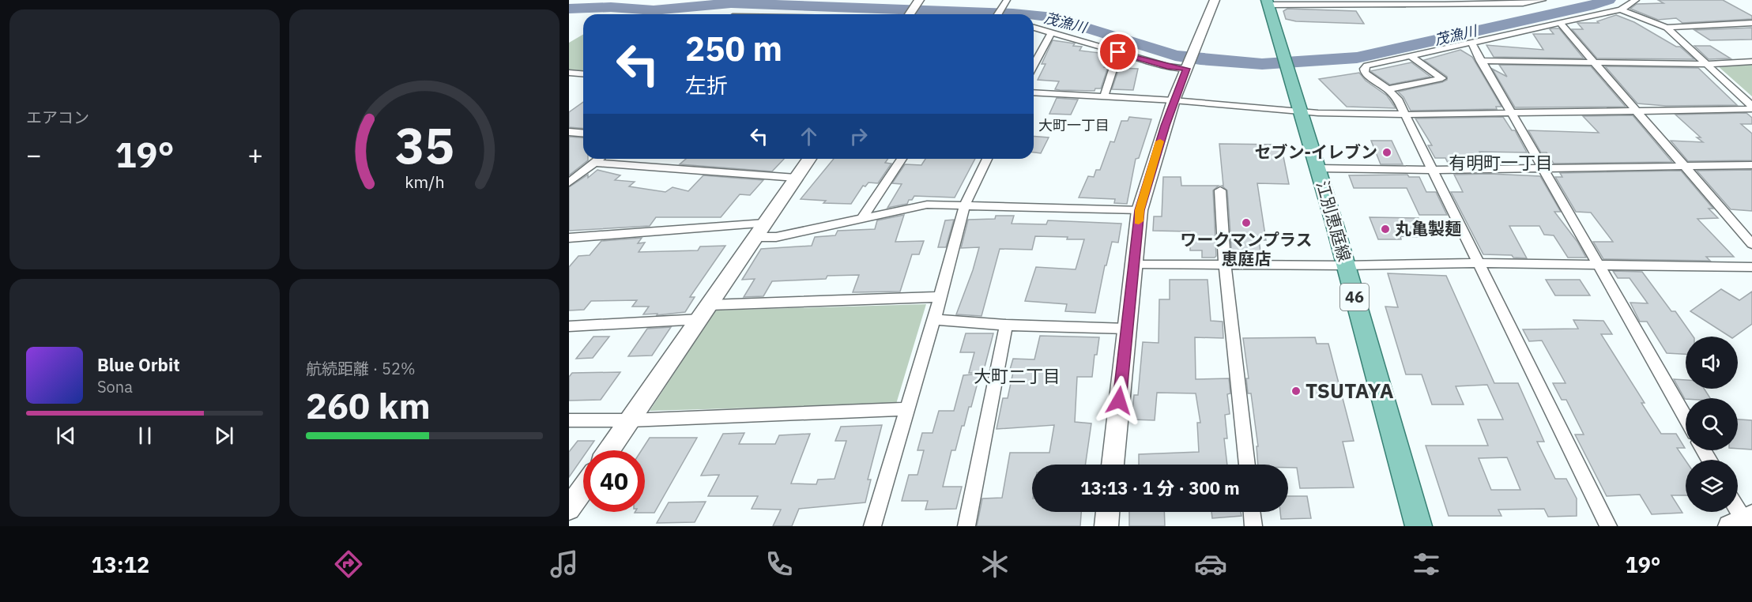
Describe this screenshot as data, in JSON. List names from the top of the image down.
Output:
{
  "streets": {
    "main road": ["江別恵庭線", "46"]
  },
  "districts": ["大町一丁目", "有明町一丁目", "大町二丁目"],
  "water": ["茂漁川"],
  "places": [
    "セブン-イレブン",
    "ワークマンプラス 恵庭店",
    "丸亀製麺",
    "TSUTAYA"
  ],
  "page": {
    "tile": [
      "エアコン",
      ["航続距離 · 52%", "260 km"]
    ],
    "turn": ["250 m", "左折"],
    "heat": ["−", "19°", "+"],
    "song": ["Blue Orbit", "Sona"],
    "limit": "40",
    "trip": "13:13 · 1 分 · 300 m",
    "tabs": ["13:12", "19°"],
    "gauge": ["35", "km/h"]
  }
}
